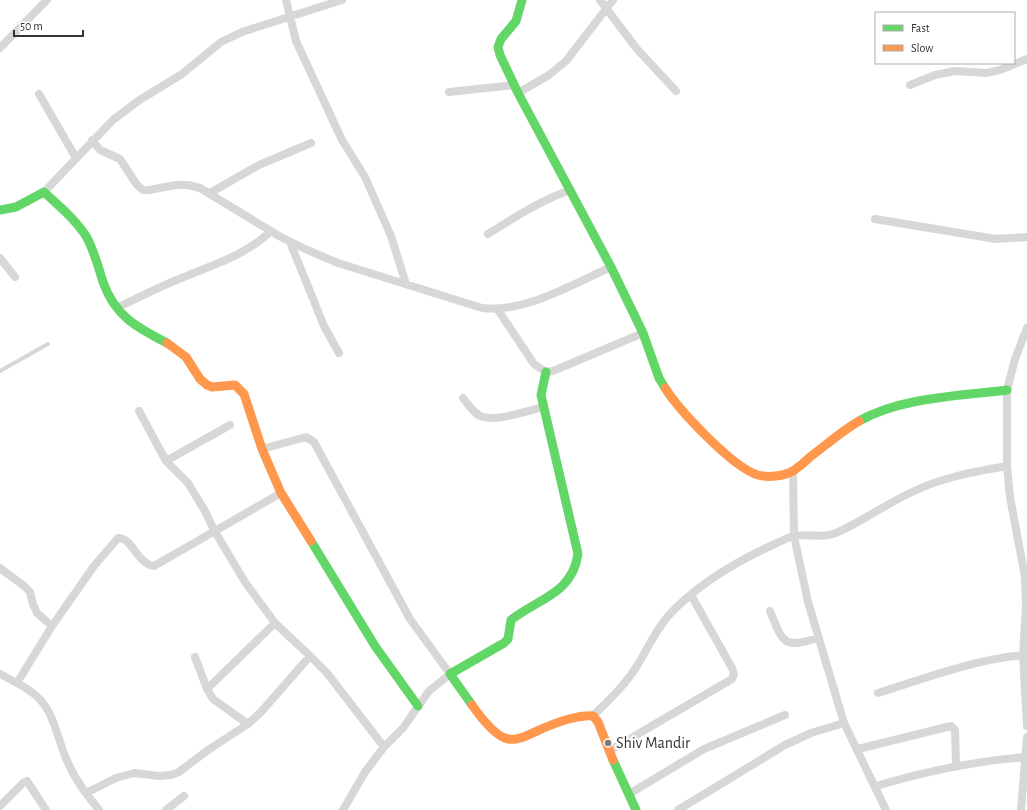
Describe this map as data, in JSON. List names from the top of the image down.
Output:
{
  "places": ["Shiv Mandir"],
  "legend": ["Fast", "Slow"],
  "scale_bar": "50 m"
}
